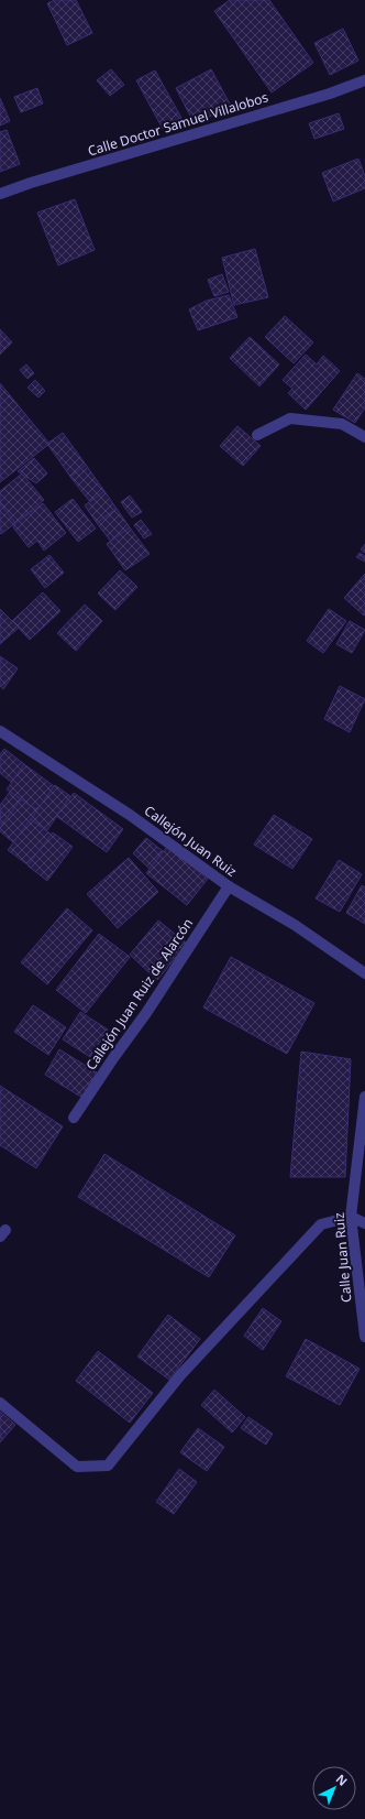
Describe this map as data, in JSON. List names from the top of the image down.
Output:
{
  "streets": {
    "street": [
      "Calle Doctor Samuel Villalobos",
      "Callejón Juan Ruiz",
      "Callejón Juan Ruiz de Alarcón",
      "Calle Juan Ruiz"
    ]
  },
  "crossings": [
    ["Callejón Juan Ruiz", "Callejón Juan Ruiz de Alarcón"]
  ],
  "north": "top right"
}
